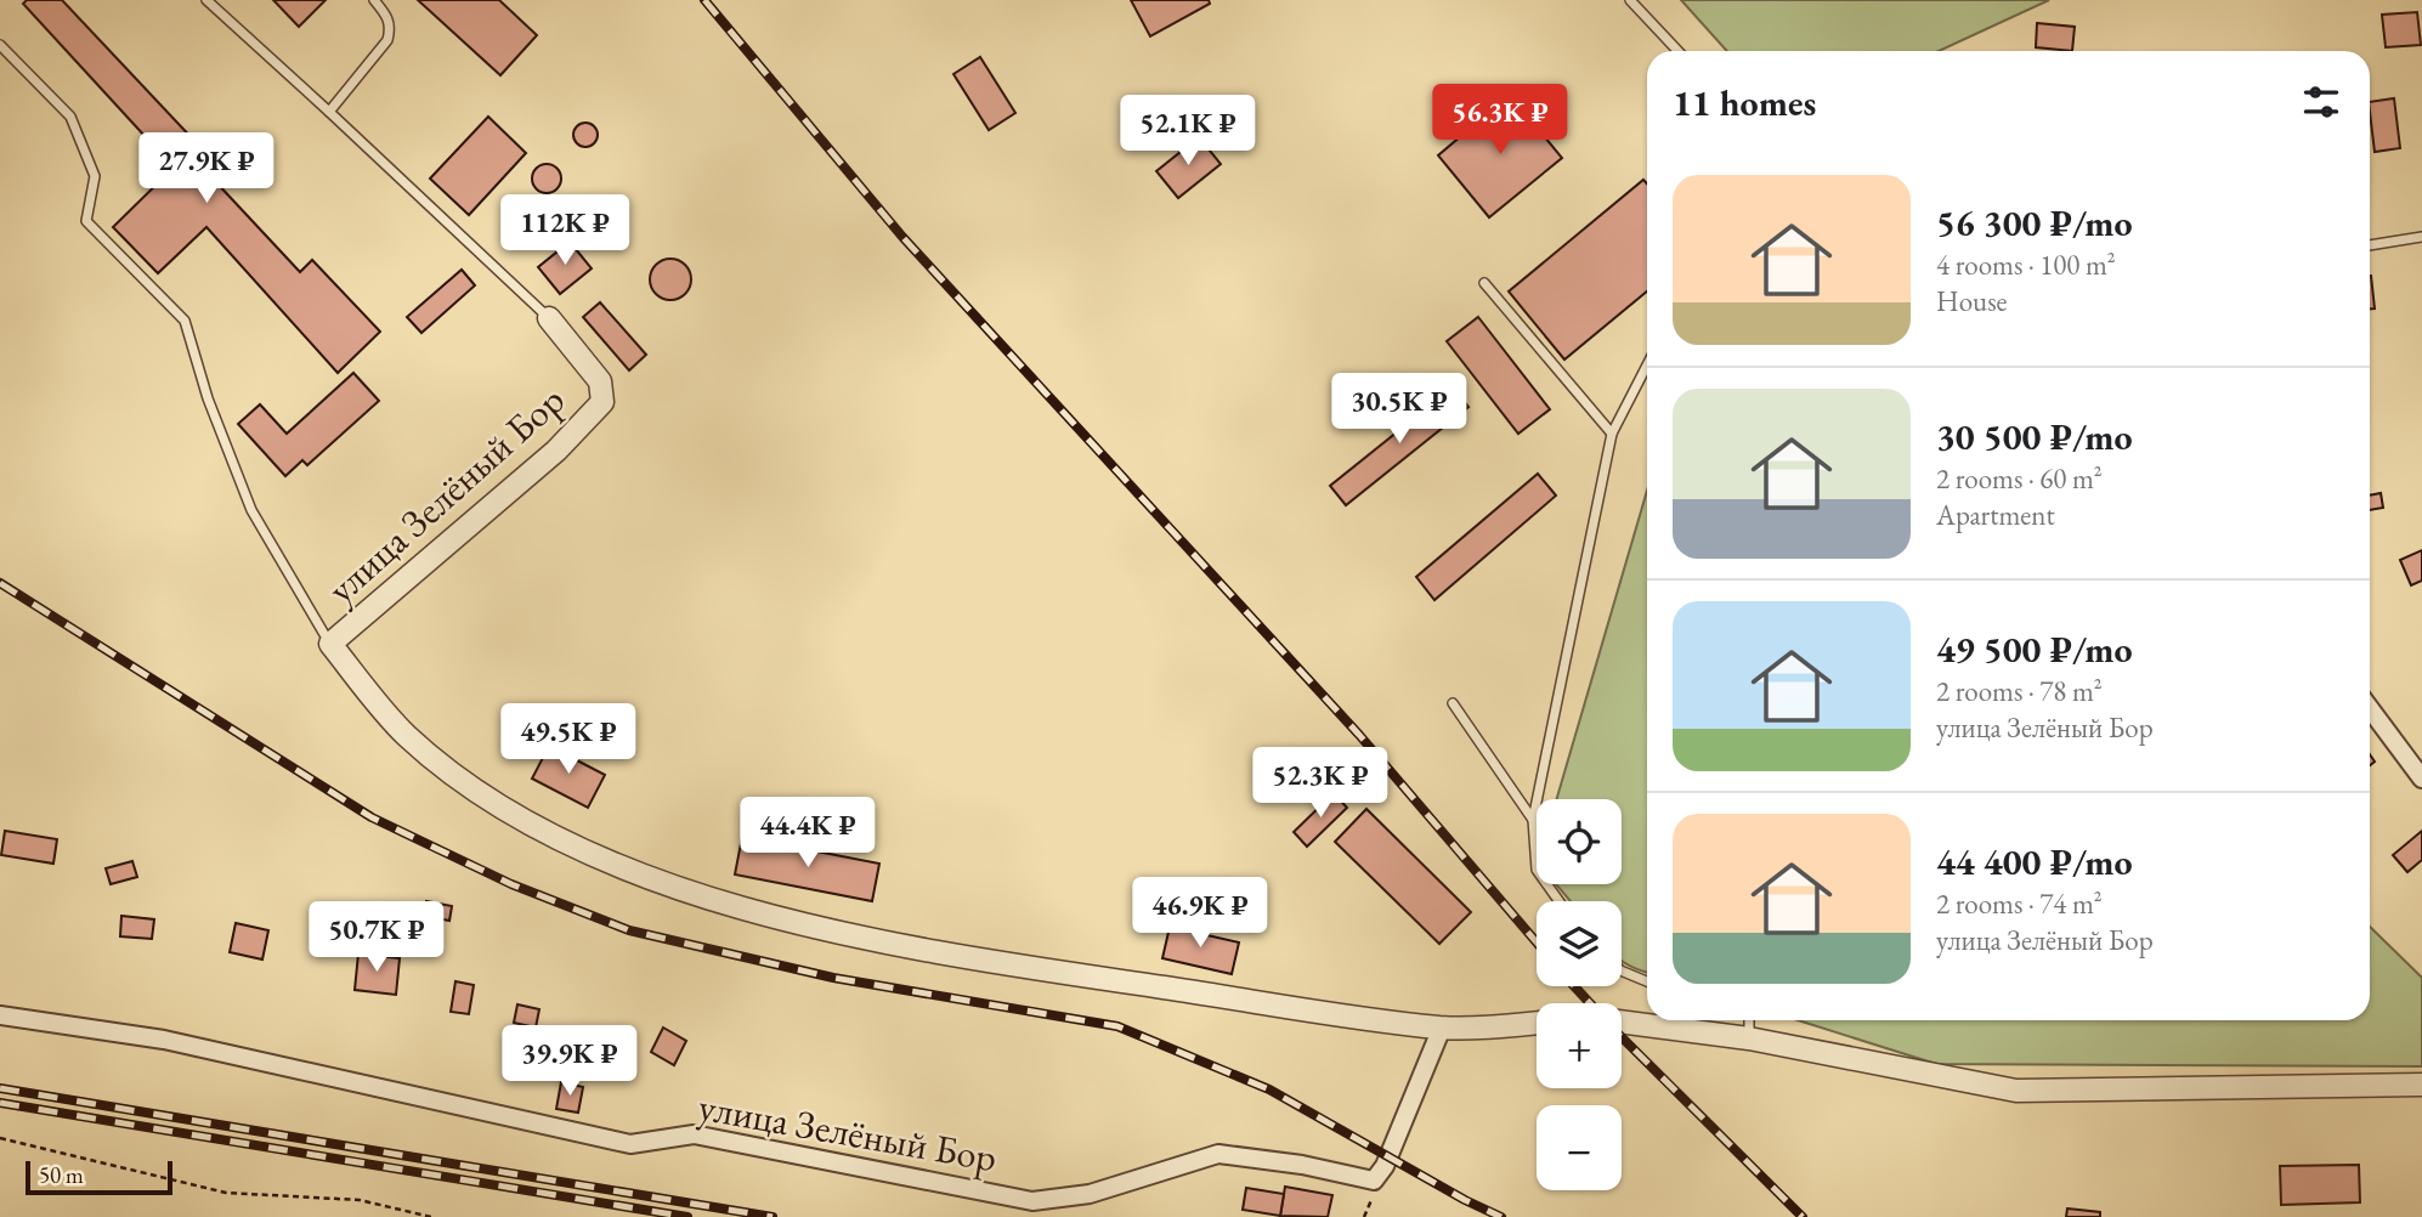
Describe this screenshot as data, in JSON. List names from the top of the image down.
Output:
{
  "streets": {
    "street": ["улица Зелёный Бор"]
  },
  "scale_bar": "50 m",
  "page": {
    "heading": "11 homes",
    "price": [
      "56.3K ₽",
      "52.1K ₽",
      "27.9K ₽",
      "112K ₽",
      "30.5K ₽",
      "49.5K ₽",
      "52.3K ₽",
      "44.4K ₽",
      "46.9K ₽",
      "50.7K ₽",
      "39.9K ₽"
    ],
    "list": [
      {
        "name": "56 300 ₽/mo",
        "note": "4 rooms · 100 m² · House"
      },
      {
        "name": "30 500 ₽/mo",
        "note": "2 rooms · 60 m² · Apartment"
      },
      {
        "name": "49 500 ₽/mo",
        "note": "2 rooms · 78 m² · улица Зелёный Бор"
      },
      {
        "name": "44 400 ₽/mo",
        "note": "2 rooms · 74 m² · улица Зелёный Бор"
      }
    ],
    "map_buttons": ["+", "−"],
    "scale": "50 m"
  }
}
